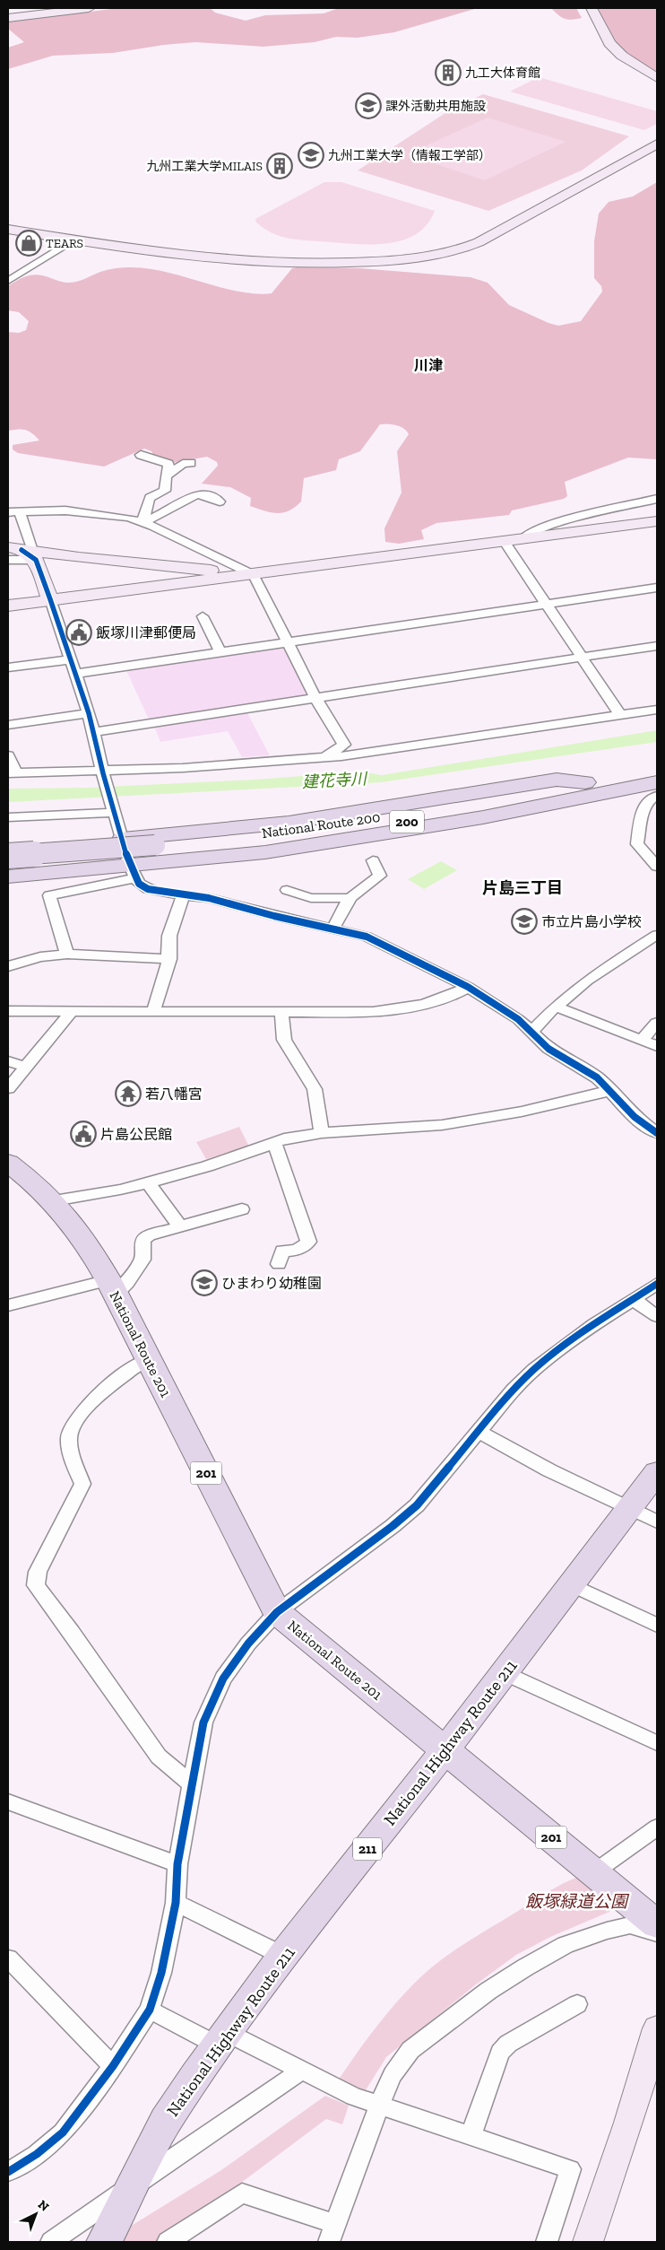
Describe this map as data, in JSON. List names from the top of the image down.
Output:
{
  "streets": {
    "highway": [
      "200",
      "National Route 200",
      "National Route 201",
      "201",
      "National Highway Route 211",
      "211"
    ]
  },
  "crossings": [
    ["National Route 201", "National Highway Route 211"]
  ],
  "districts": ["川津", "片島三丁目"],
  "water": ["建花寺川"],
  "parks": ["飯塚緑道公園"],
  "places": {
    "building": ["九工大体育館", "九州工業大学MILAIS"],
    "school or university": [
      "課外活動共用施設",
      "九州工業大学（情報工学部）",
      "市立片島小学校",
      "ひまわり幼稚園"
    ],
    "shop": ["TEARS"],
    "public building": ["飯塚川津郵便局", "片島公民館"],
    "temple": ["若八幡宮"]
  },
  "north": "top right"
}
